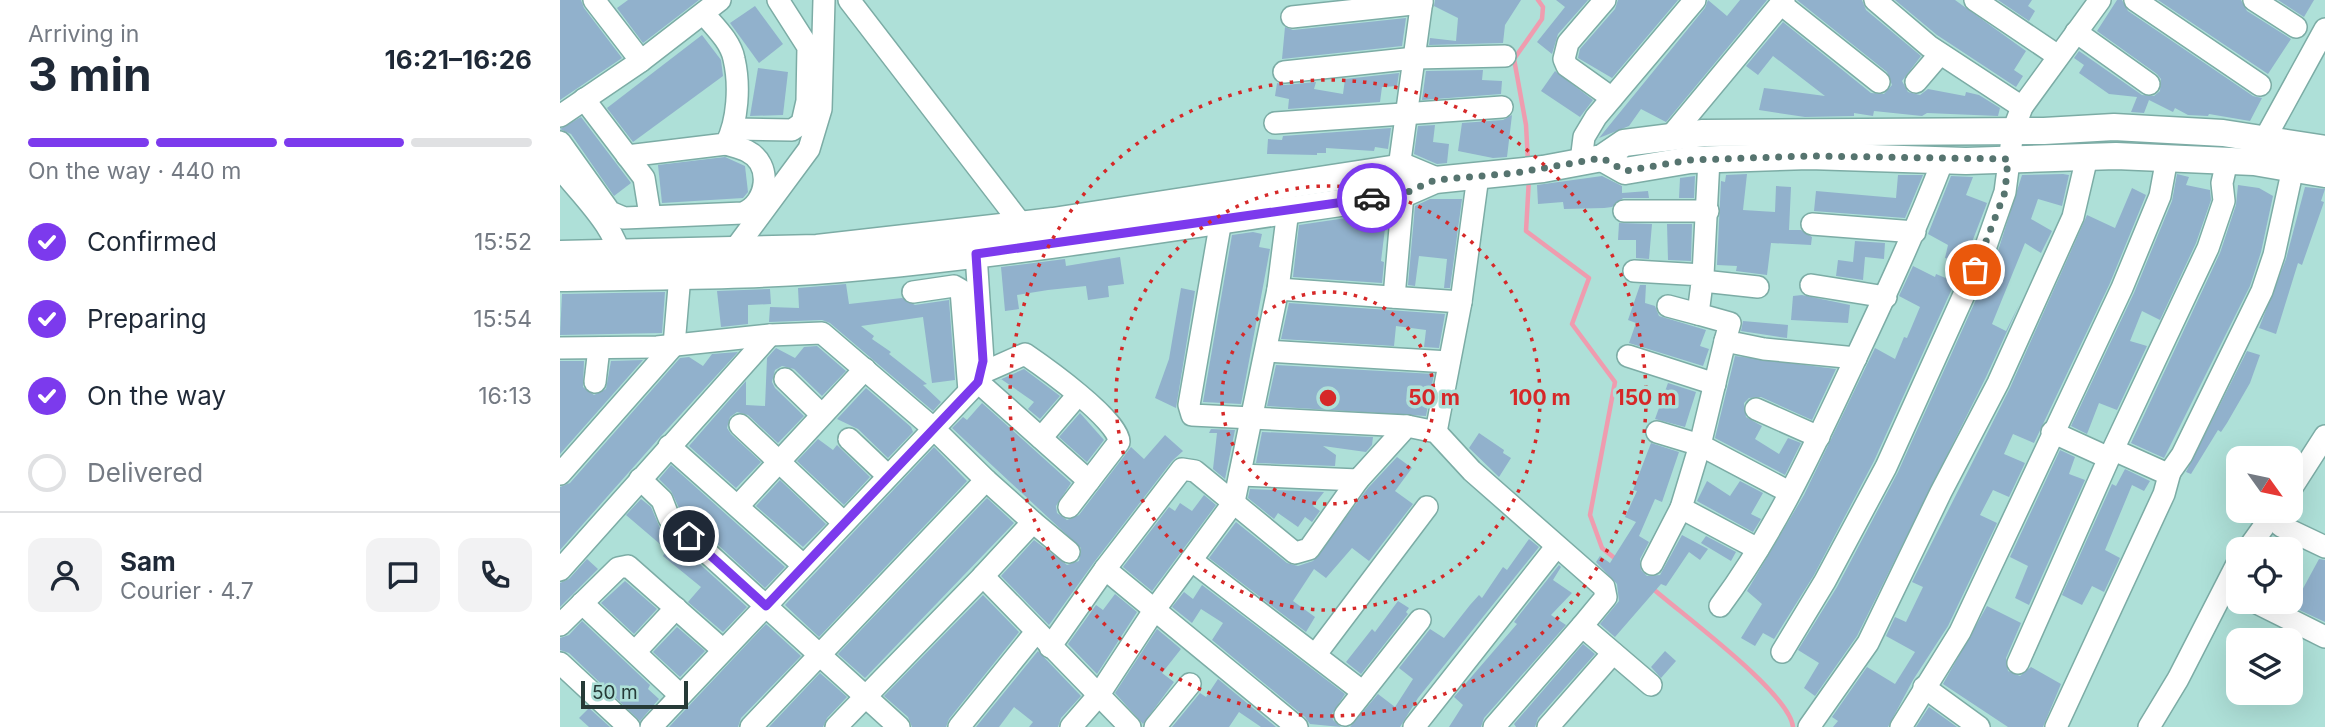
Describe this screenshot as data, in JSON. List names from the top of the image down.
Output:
{
  "scale_bar": "50 m",
  "north": "bottom right",
  "page": {
    "heading": ["3 min", "Arriving in", "16:21–16:26"],
    "panel": ["Sam", "Courier · 4.7"],
    "bar": "On the way · 440 m",
    "list": [
      ["Confirmed", "15:52"],
      ["Preparing", "15:54"],
      ["On the way", "16:13"],
      "Delivered"
    ],
    "scale": "50 m"
  },
  "rings": ["50 m", "100 m", "150 m"]
}
